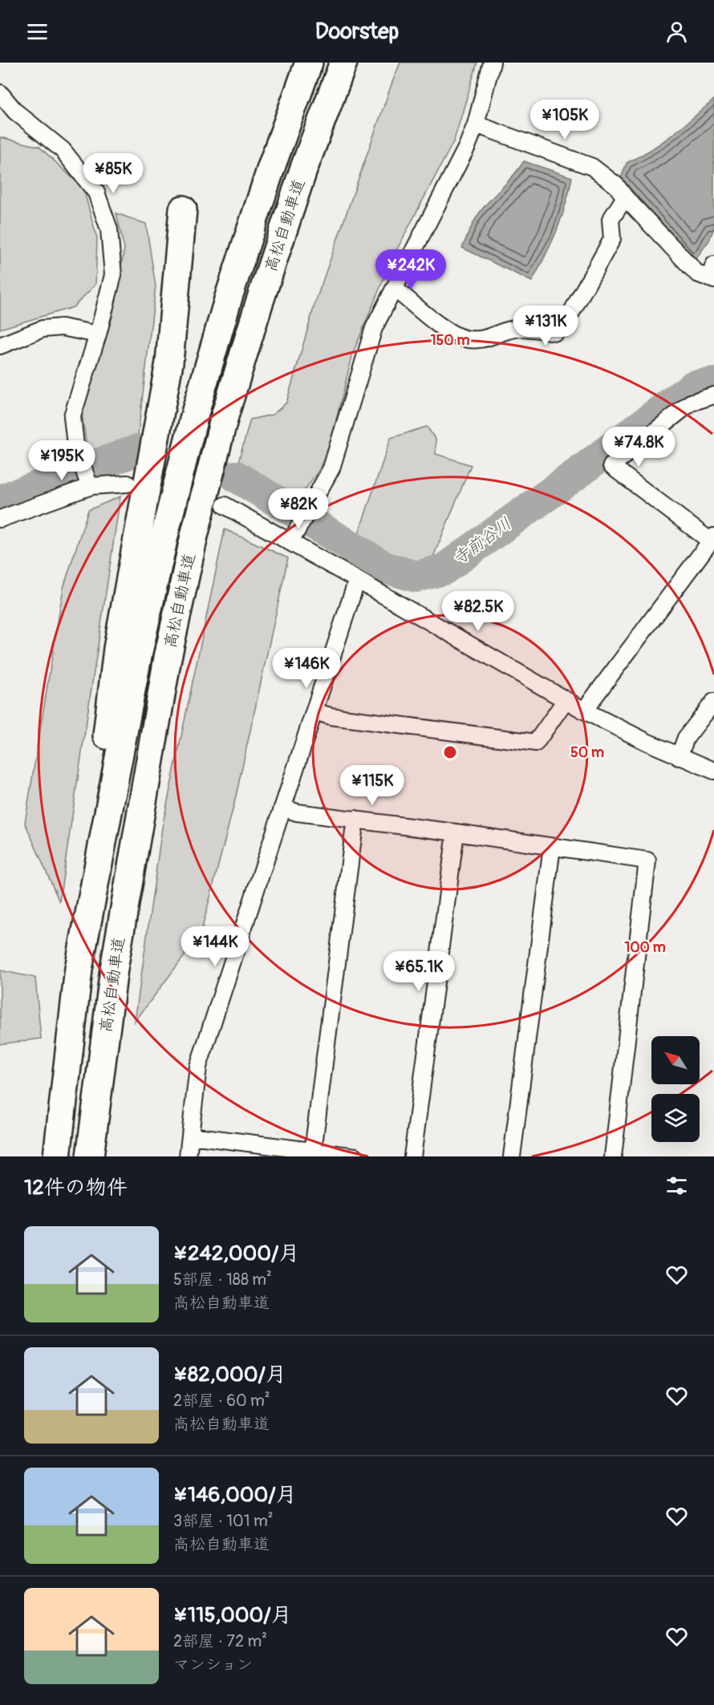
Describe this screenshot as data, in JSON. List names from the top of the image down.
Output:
{
  "streets": {
    "highway": ["高松自動車道"]
  },
  "water": ["寺前谷川"],
  "north": "top left",
  "page": {
    "header": "Doorstep",
    "price": [
      "¥105K",
      "¥85K",
      "¥242K",
      "¥131K",
      "¥74.8K",
      "¥195K",
      "¥82K",
      "¥82.5K",
      "¥146K",
      "¥115K",
      "¥144K",
      "¥65.1K"
    ],
    "heading": "12件の物件",
    "list": [
      {
        "name": "¥242,000/月",
        "note": "5部屋 · 188 m² · 高松自動車道"
      },
      {
        "name": "¥82,000/月",
        "note": "2部屋 · 60 m² · 高松自動車道"
      },
      {
        "name": "¥146,000/月",
        "note": "3部屋 · 101 m² · 高松自動車道"
      },
      {
        "name": "¥115,000/月",
        "note": "2部屋 · 72 m² · マンション"
      }
    ]
  },
  "rings": ["150 m", "50 m", "100 m"]
}
